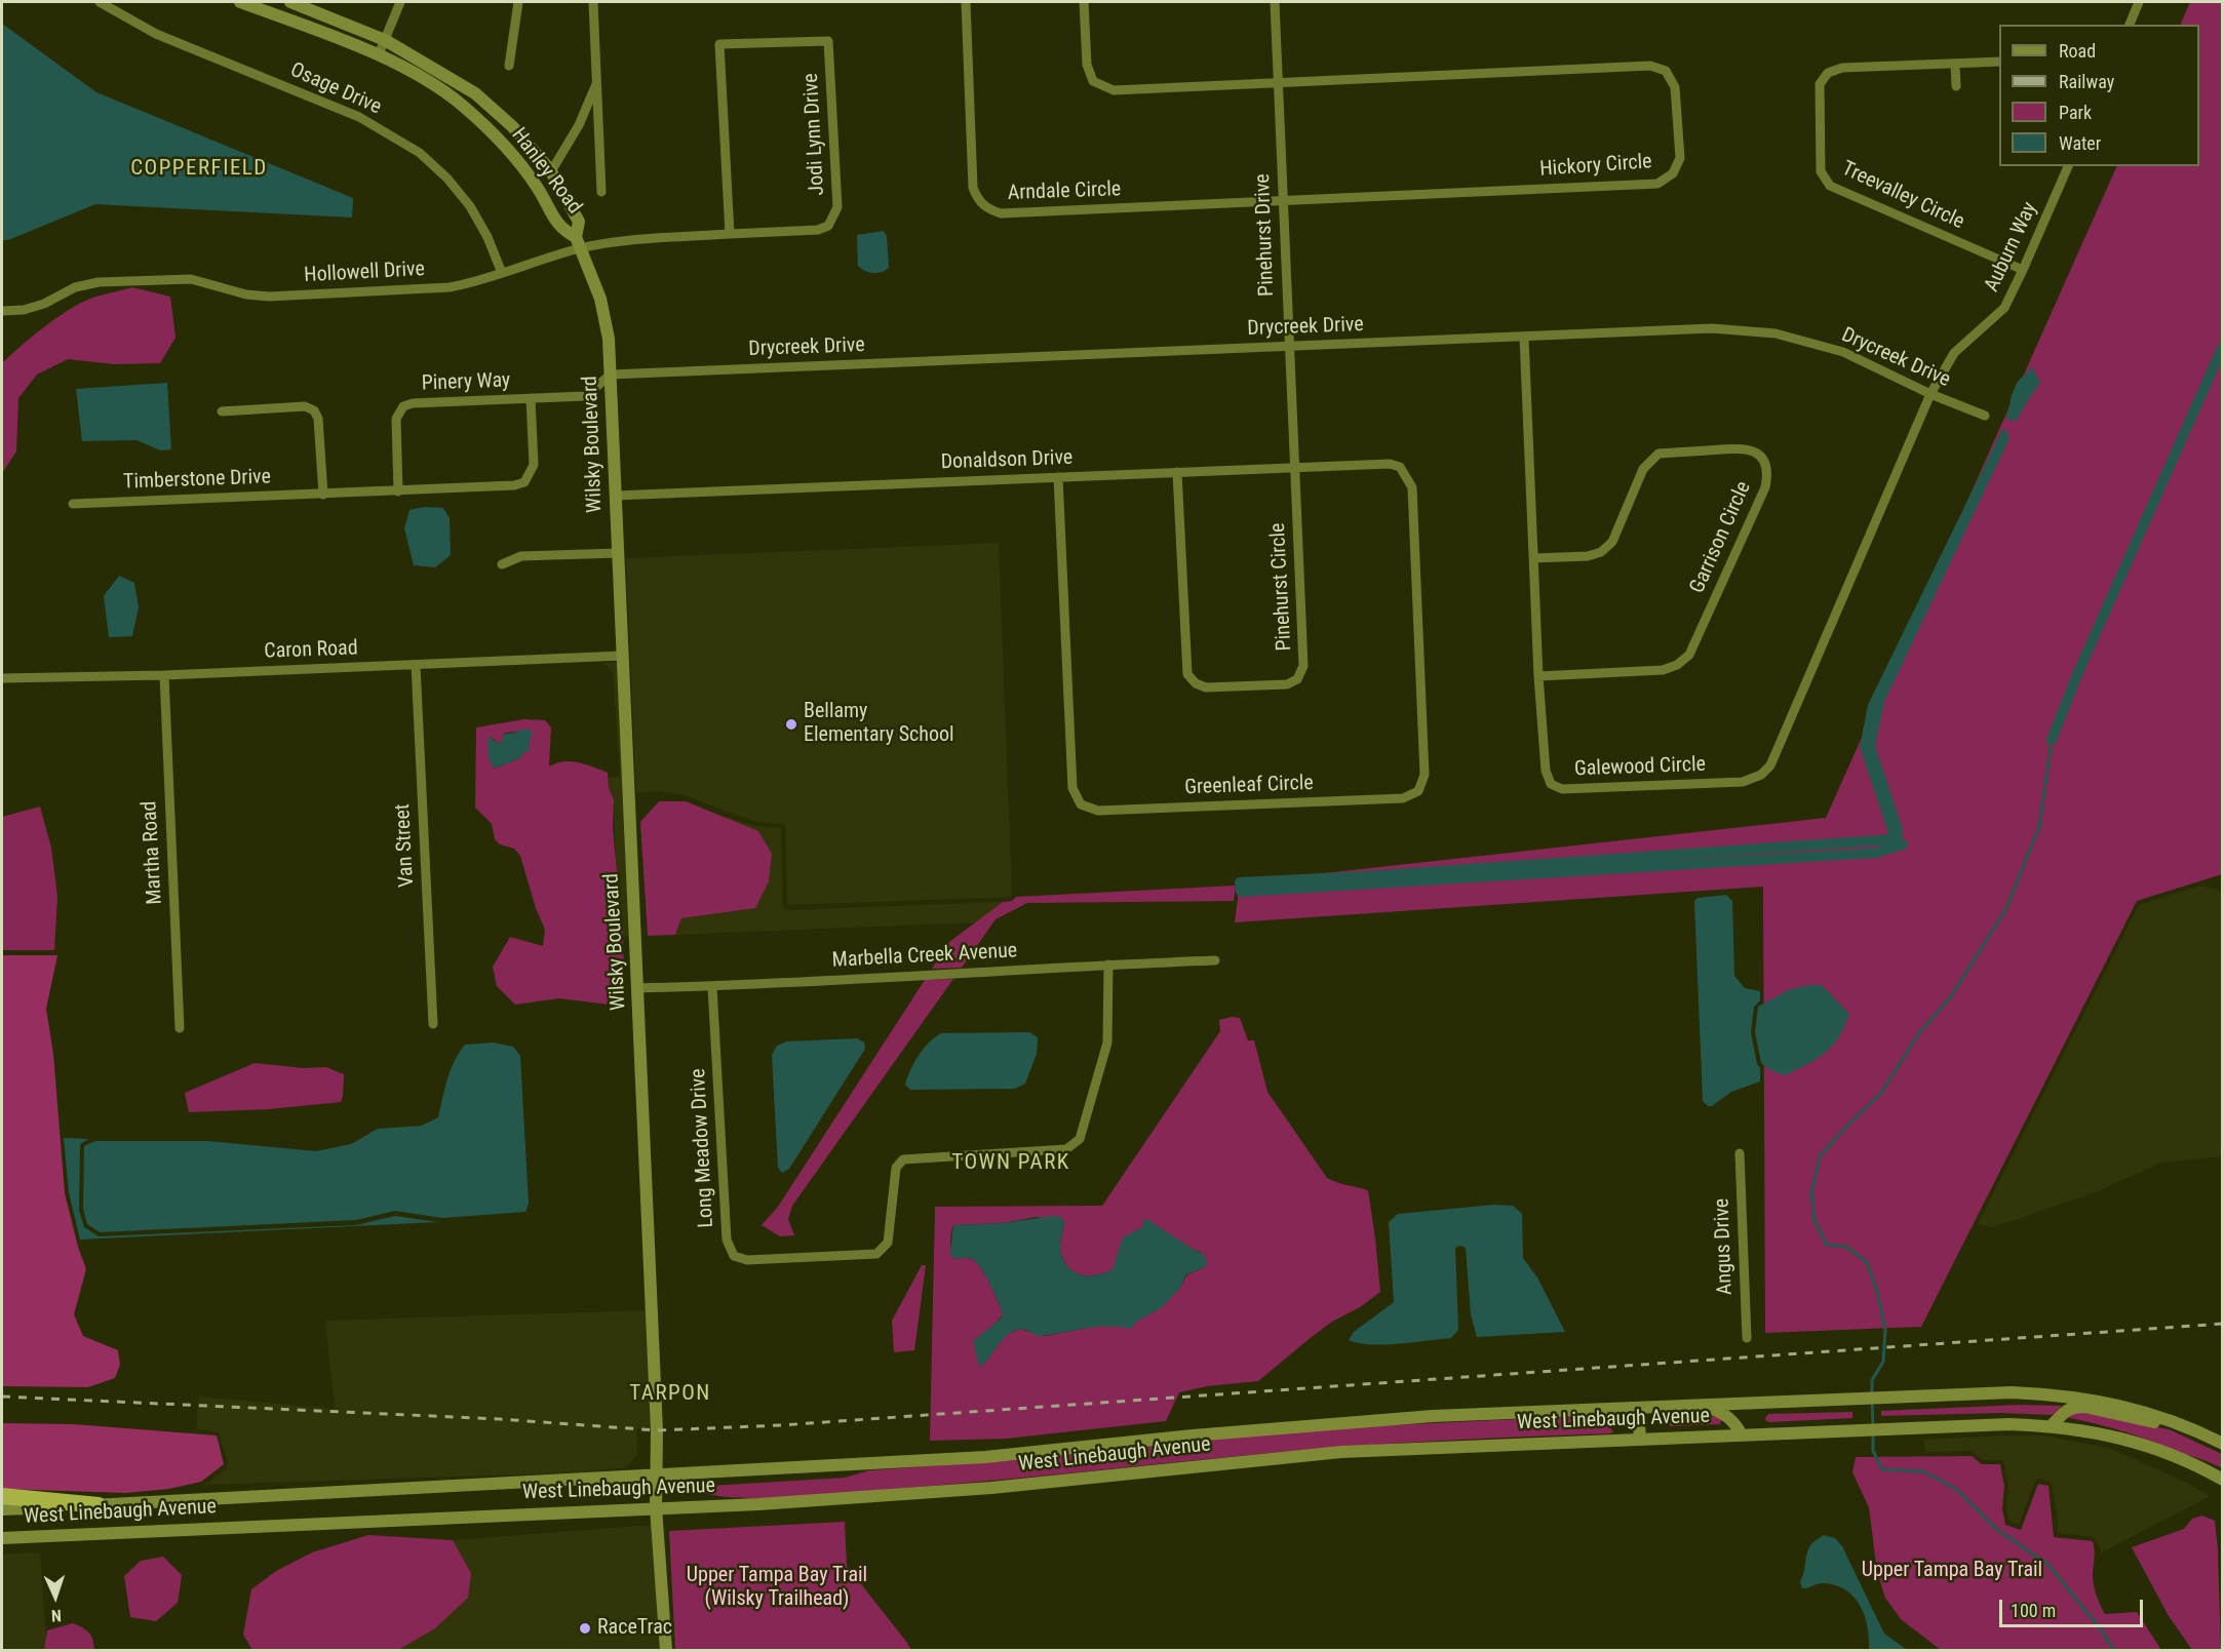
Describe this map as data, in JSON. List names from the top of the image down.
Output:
{
  "streets": {
    "main road": ["Hanley Road", "Wilsky Boulevard", "West Linebaugh Avenue"],
    "street": [
      "Osage Drive",
      "Jodi Lynn Drive",
      "Hickory Circle",
      "Arndale Circle",
      "Treevalley Circle",
      "Pinehurst Drive",
      "Auburn Way",
      "Hollowell Drive",
      "Drycreek Drive",
      "Pinery Way",
      "Donaldson Drive",
      "Timberstone Drive",
      "Garrison Circle",
      "Pinehurst Circle",
      "Caron Road",
      "Galewood Circle",
      "Greenleaf Circle",
      "Van Street",
      "Martha Road",
      "Marbella Creek Avenue",
      "Long Meadow Drive",
      "Angus Drive"
    ]
  },
  "crossings": [
    ["Osage Drive", "Hollowell Drive"],
    ["Jodi Lynn Drive", "Hollowell Drive"],
    ["Hickory Circle", "Arndale Circle"],
    ["Hickory Circle", "Pinehurst Drive"],
    ["Hanley Road", "Hollowell Drive"],
    ["Hanley Road", "Wilsky Boulevard"],
    ["Arndale Circle", "Pinehurst Drive"],
    ["Treevalley Circle", "Auburn Way"],
    ["Pinehurst Drive", "Drycreek Drive"],
    ["Pinehurst Drive", "Donaldson Drive"],
    ["Pinehurst Drive", "Pinehurst Circle"],
    ["Auburn Way", "Drycreek Drive"],
    ["Auburn Way", "Galewood Circle"],
    ["Hollowell Drive", "Wilsky Boulevard"],
    ["Drycreek Drive", "Pinery Way"],
    ["Drycreek Drive", "Wilsky Boulevard"],
    ["Drycreek Drive", "Galewood Circle"],
    ["Pinery Way", "Wilsky Boulevard"],
    ["Wilsky Boulevard", "Donaldson Drive"],
    ["Wilsky Boulevard", "Caron Road"],
    ["Wilsky Boulevard", "Marbella Creek Avenue"],
    ["Wilsky Boulevard", "West Linebaugh Avenue"],
    ["Donaldson Drive", "Pinehurst Circle"],
    ["Donaldson Drive", "Greenleaf Circle"],
    ["Garrison Circle", "Galewood Circle"],
    ["Caron Road", "Van Street"],
    ["Caron Road", "Martha Road"],
    ["Marbella Creek Avenue", "Long Meadow Drive"]
  ],
  "districts": ["COPPERFIELD", "TOWN PARK", "TARPON"],
  "parks": ["Upper Tampa Bay Trail", "Upper Tampa Bay Trail (Wilsky Trailhead)"],
  "places": ["Bellamy Elementary School", "RaceTrac"],
  "legend": [
    "Road",
    "Railway",
    "Park",
    "Water"
  ],
  "scale_bar": "100 m",
  "north": "bottom"
}
